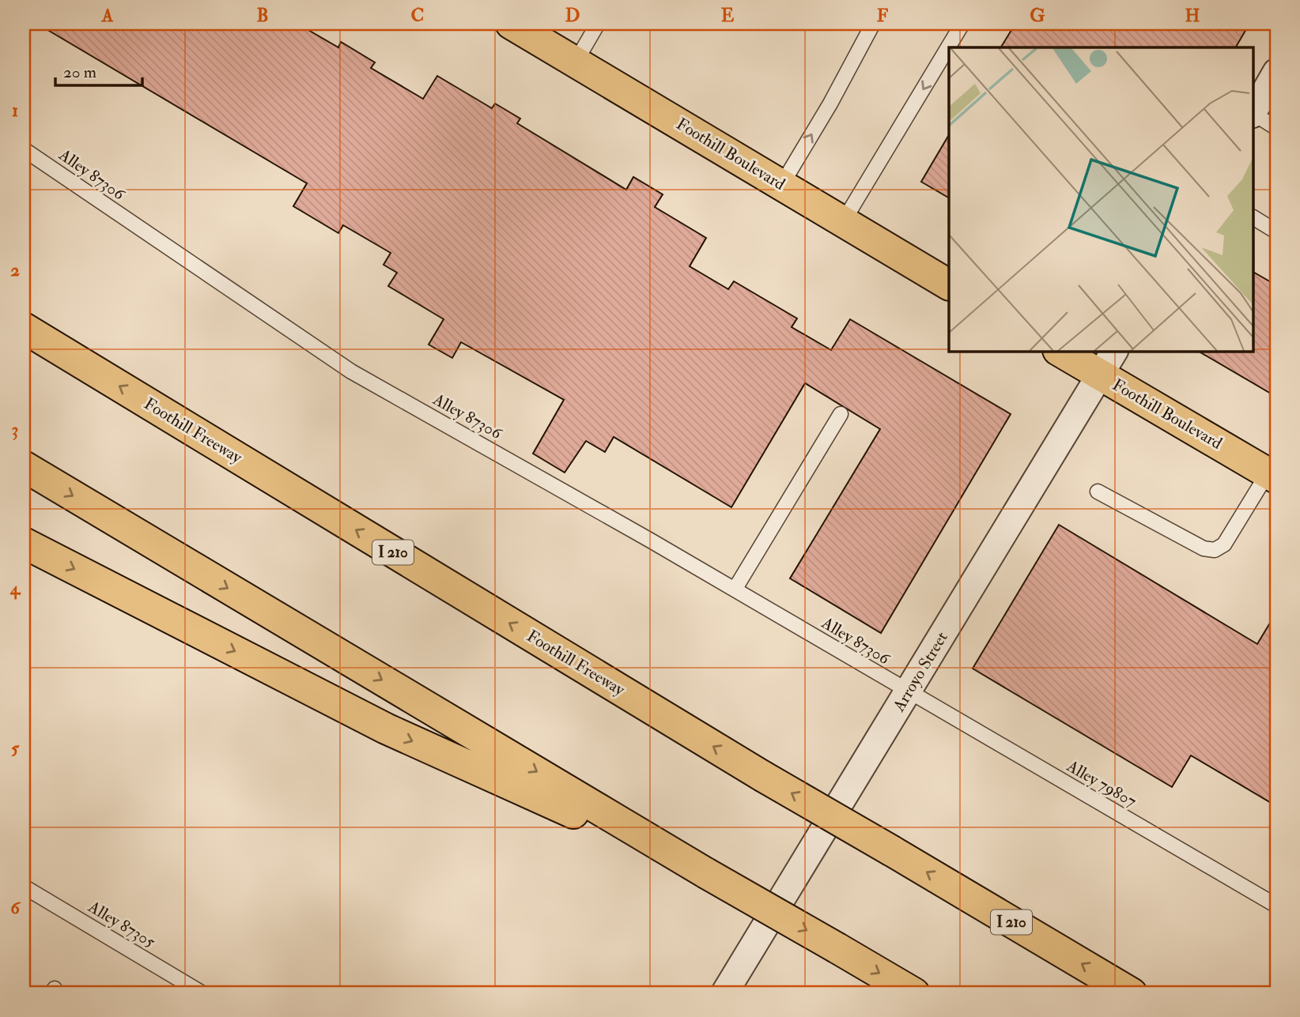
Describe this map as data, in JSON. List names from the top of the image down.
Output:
{
  "streets": {
    "main road": ["Foothill Boulevard", "Foothill Freeway", "I 210"],
    "street": ["Arroyo Street"],
    "lane": ["Alley 87306", "Alley 79807", "Alley 87305"]
  },
  "crossings": [
    ["Foothill Boulevard", "Arroyo Street"],
    ["Alley 87306", "Arroyo Street"],
    ["Alley 87306", "Alley 79807"],
    ["Arroyo Street", "Alley 79807"]
  ],
  "scale_bar": "20 m",
  "grid": {
    "columns": [
      "A",
      "B",
      "C",
      "D",
      "E",
      "F",
      "G",
      "H"
    ],
    "rows": [
      "1",
      "2",
      "3",
      "4",
      "5",
      "6"
    ]
  }
}
